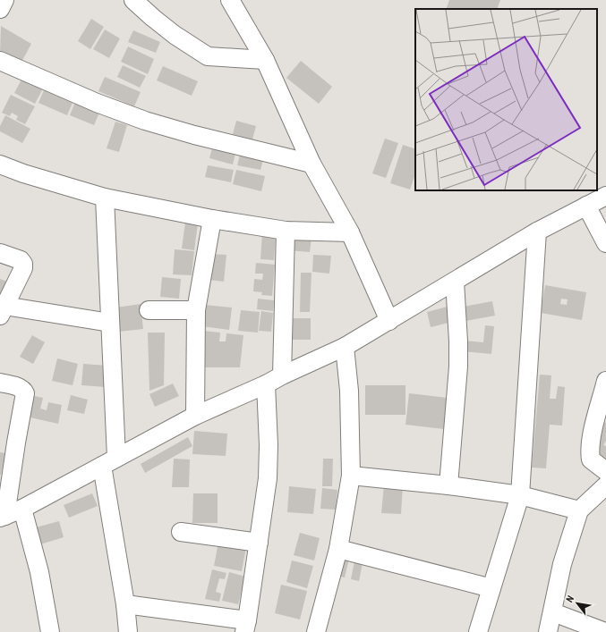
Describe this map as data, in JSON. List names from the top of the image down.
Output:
{
  "north": "top left"
}
